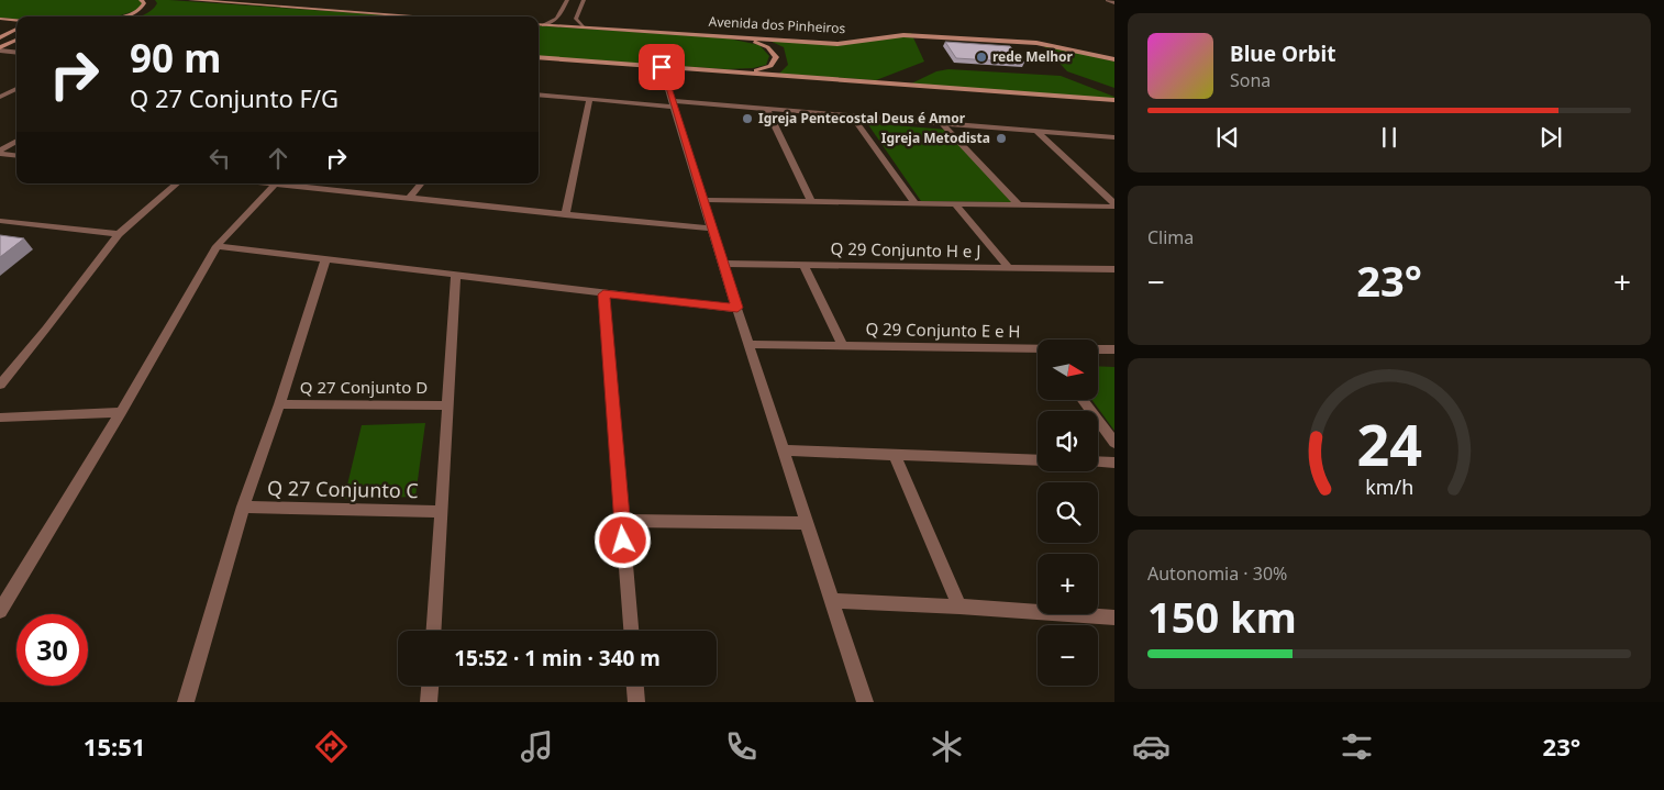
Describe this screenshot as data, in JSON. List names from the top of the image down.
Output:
{
  "streets": {
    "street": [
      "Avenida dos Pinheiros",
      "Q 29 Conjunto H e J",
      "Q 29 Conjunto E e H",
      "Q 27 Conjunto D",
      "Q 27 Conjunto C"
    ]
  },
  "places": ["rede Melhor", "Igreja Pentecostal Deus é Amor", "Igreja Metodista"],
  "north": "right",
  "page": {
    "turn": ["90 m", "Q 27 Conjunto F/G"],
    "song": ["Blue Orbit", "Sona"],
    "tile": [
      "Clima",
      ["Autonomia · 30%", "150 km"]
    ],
    "heat": ["−", "23°", "+"],
    "map_buttons": ["+", "−"],
    "limit": "30",
    "trip": "15:52 · 1 min · 340 m",
    "tabs": ["15:51", "23°"],
    "gauge": ["24", "km/h"]
  }
}
